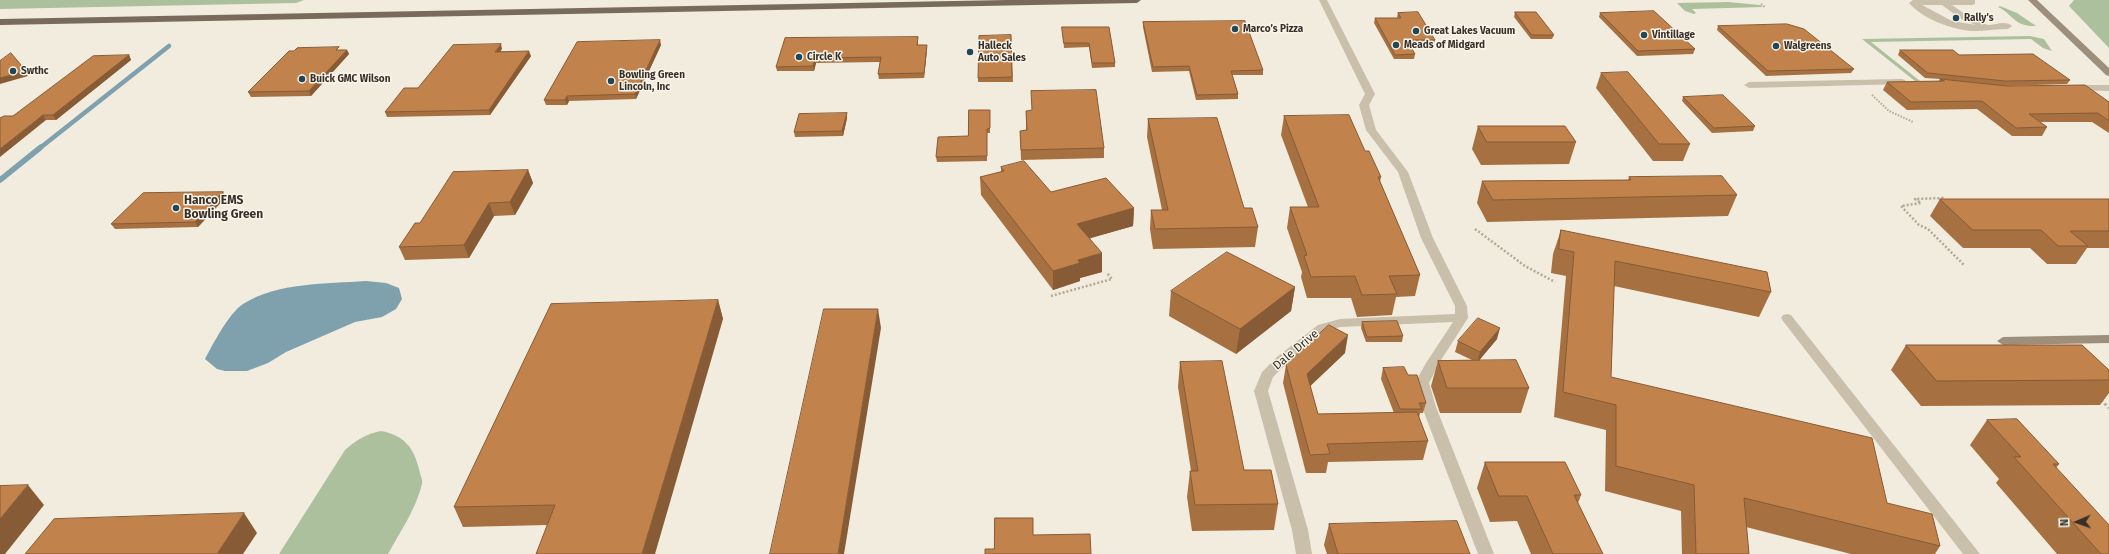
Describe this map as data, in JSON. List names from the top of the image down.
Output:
{
  "streets": {
    "street": ["Dale Drive"]
  },
  "places": [
    "Rally's",
    "Marco’s Pizza",
    "Great Lakes Vacuum",
    "Vintillage",
    "Meads of Midgard",
    "Walgreens",
    "Halleck Auto Sales",
    "Circle K",
    "Swthc",
    "Buick GMC Wilson",
    "Bowling Green Lincoln, Inc",
    "Hanco EMS Bowling Green"
  ],
  "north": "left"
}
